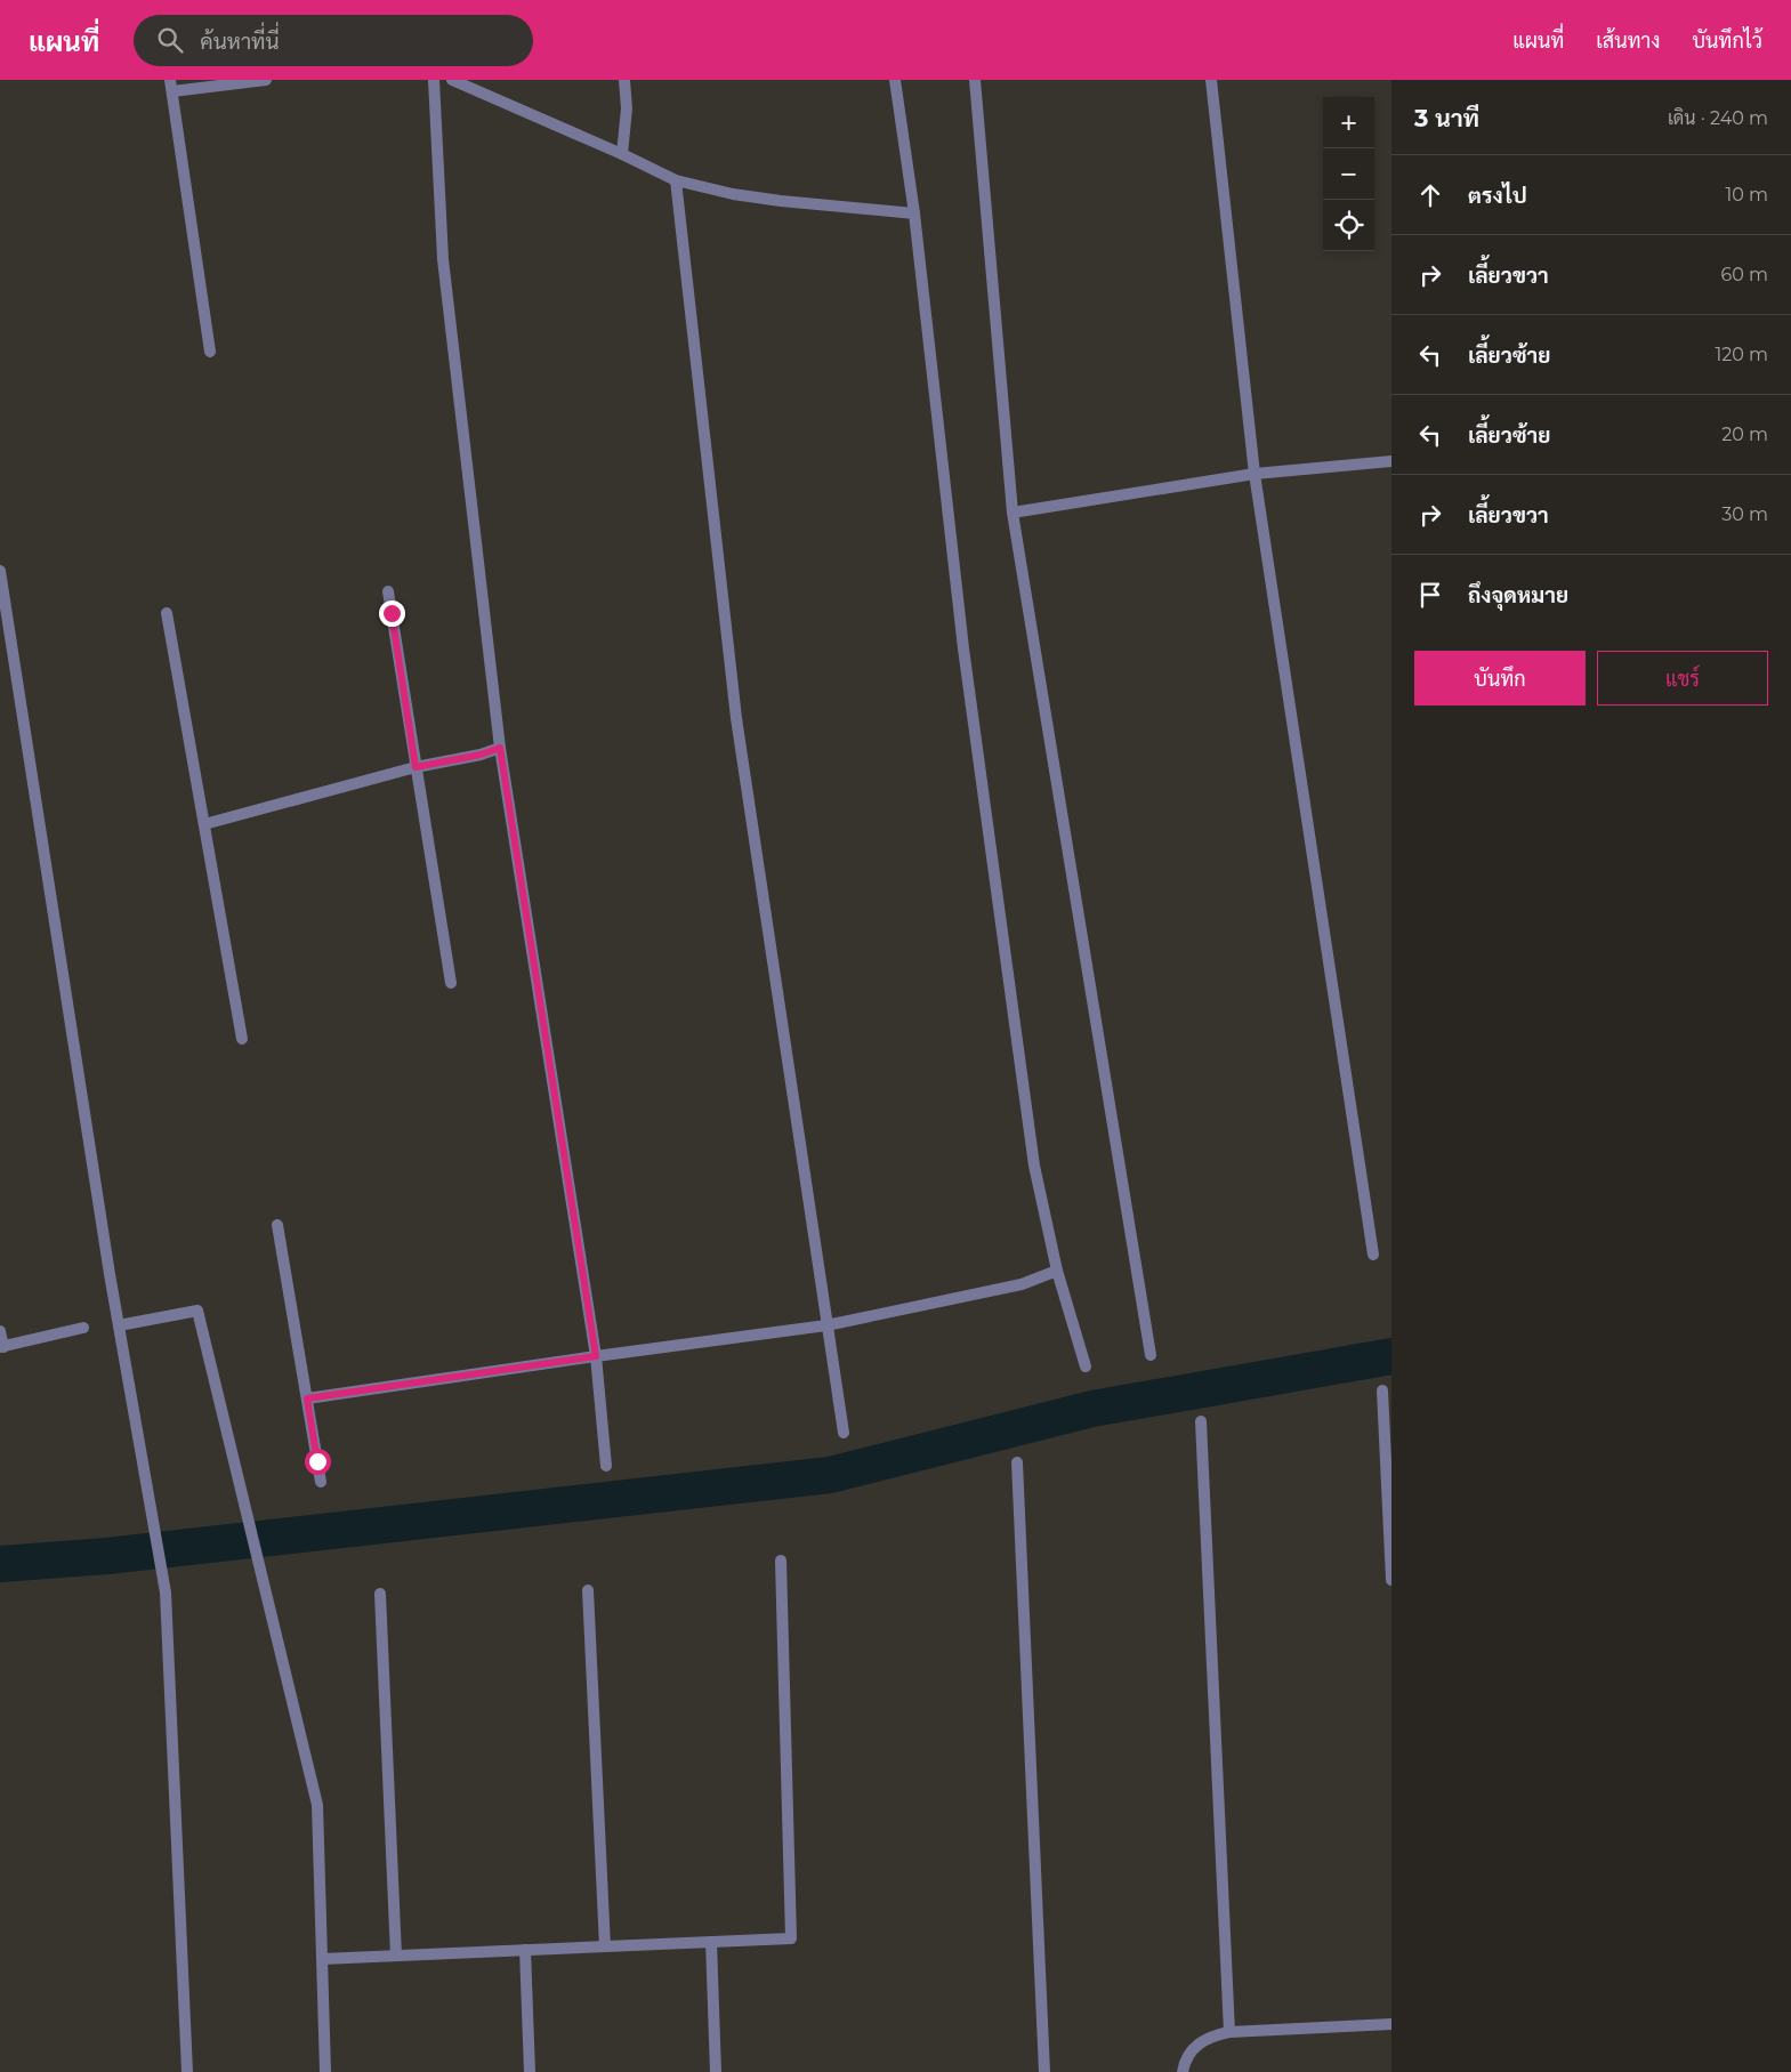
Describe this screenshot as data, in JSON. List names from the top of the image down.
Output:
{
  "page": {
    "header": "แผนที่",
    "search": "ค้นหาที่นี่",
    "nav": ["แผนที่", "เส้นทาง", "บันทึกไว้"],
    "heading": ["3 นาที", "เดิน · 240 m"],
    "map_buttons": ["+", "−"],
    "list": [
      ["ตรงไป", "10 m"],
      ["เลี้ยวขวา", "60 m"],
      ["เลี้ยวซ้าย", "120 m"],
      ["เลี้ยวซ้าย", "20 m"],
      ["เลี้ยวขวา", "30 m"],
      "ถึงจุดหมาย"
    ],
    "buttons": ["บันทึก", "แชร์"]
  }
}
